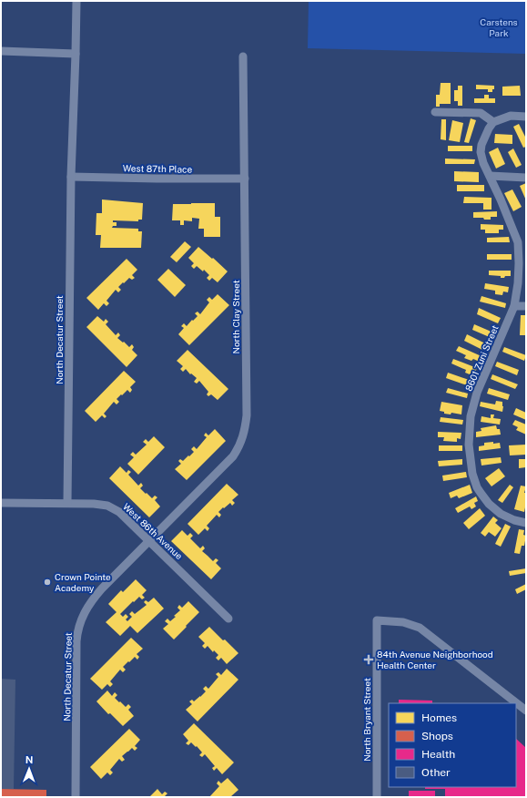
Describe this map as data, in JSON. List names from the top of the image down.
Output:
{
  "streets": {
    "street": [
      "West 87th Place",
      "North Clay Street",
      "North Decatur Street",
      "8601 Zuni Street",
      "West 86th Avenue",
      "North Bryant Street"
    ]
  },
  "crossings": [
    ["West 87th Place", "North Clay Street"],
    ["West 87th Place", "North Decatur Street"],
    ["North Clay Street", "North Decatur Street"],
    ["North Clay Street", "West 86th Avenue"],
    ["North Decatur Street", "West 86th Avenue"]
  ],
  "parks": ["Carstens Park"],
  "places": {
    "other": ["Crown Pointe Academy"],
    "health": ["84th Avenue Neighborhood Health Center"]
  },
  "legend": [
    "Homes",
    "Shops",
    "Health",
    "Other"
  ],
  "north": "top"
}
